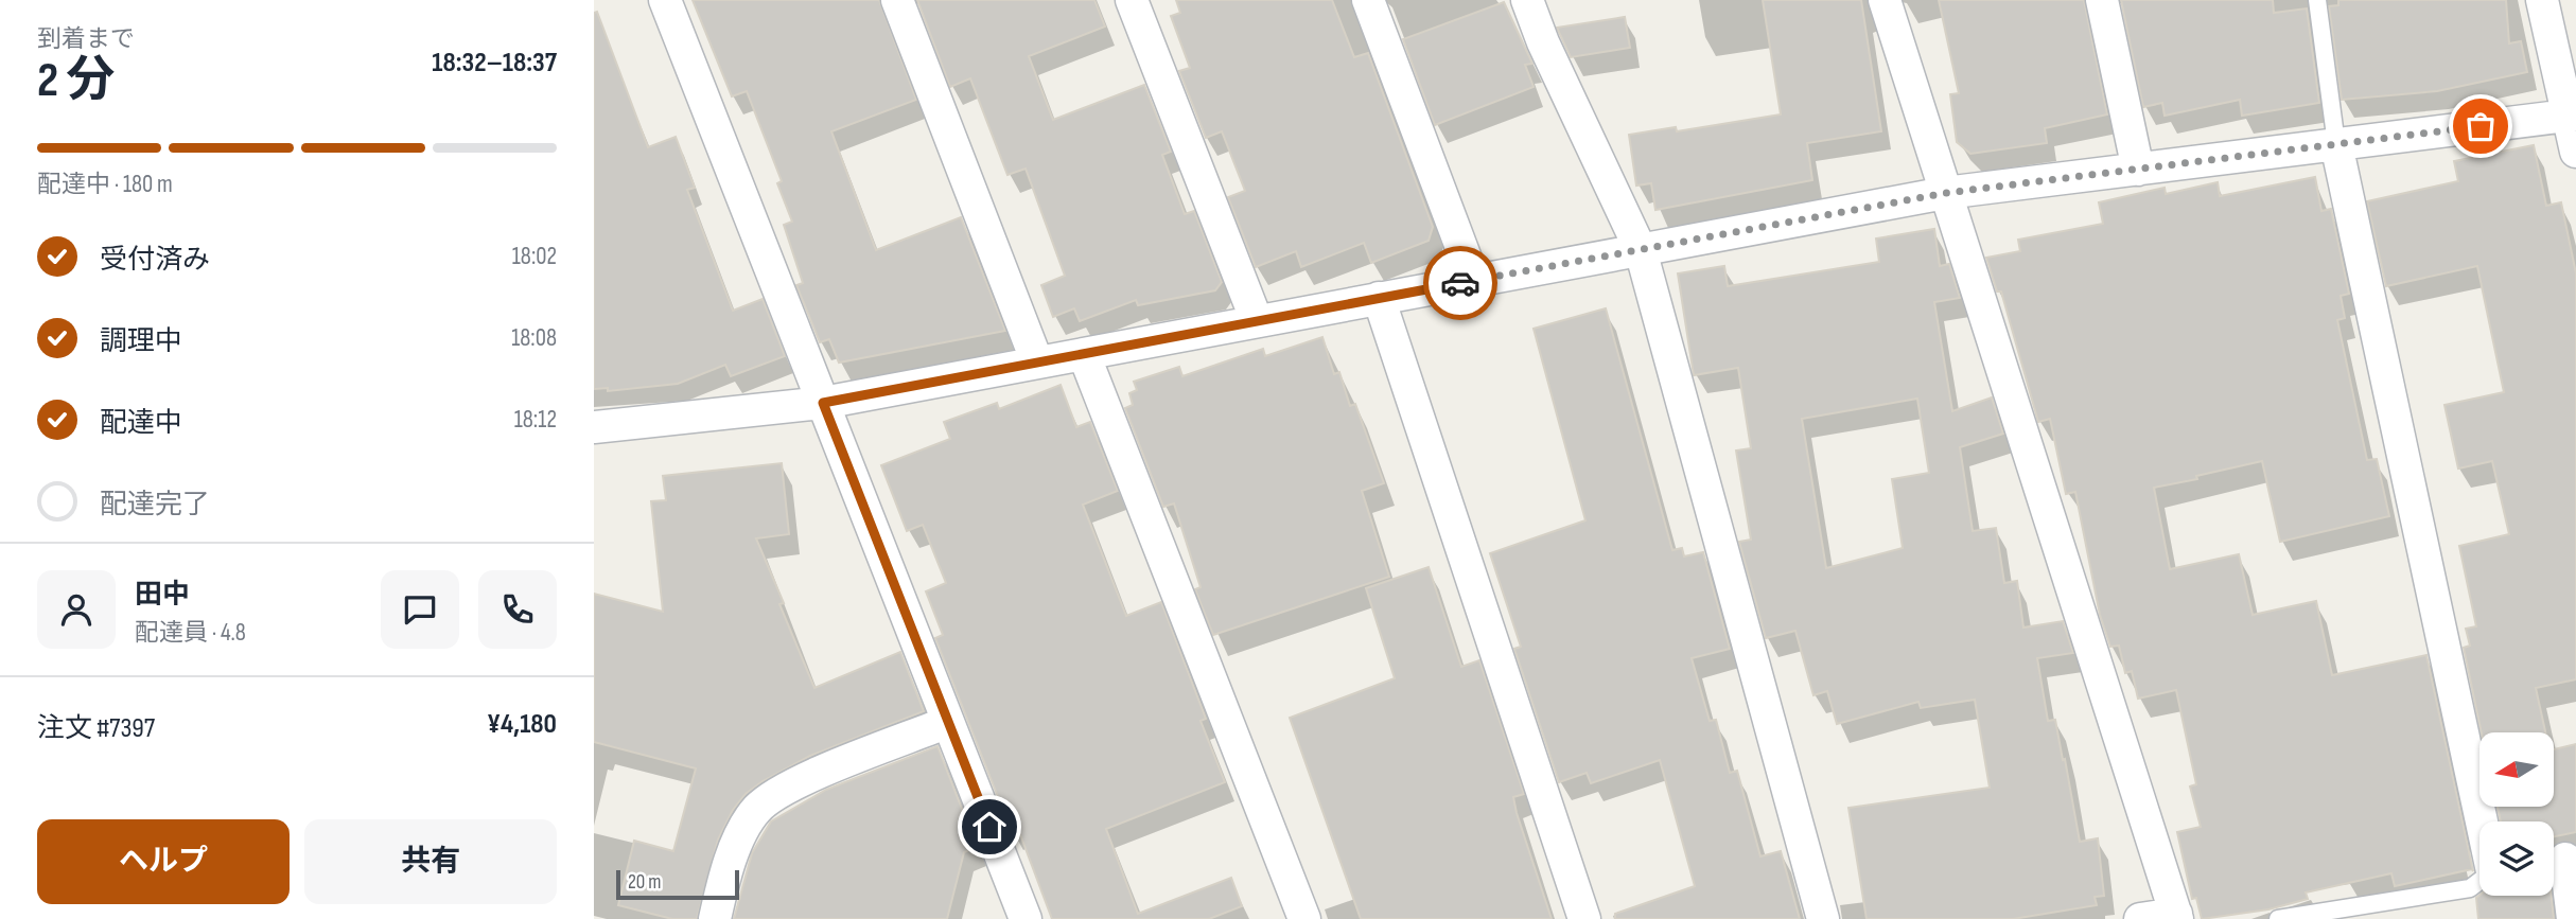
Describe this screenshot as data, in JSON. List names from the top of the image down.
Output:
{
  "scale_bar": "20 m",
  "north": "left",
  "page": {
    "heading": ["2 分", "到着まで", "18:32–18:37"],
    "panel": [
      "田中",
      "配達員 · 4.8",
      "注文 #7397",
      "¥4,180"
    ],
    "bar": "配達中 · 180 m",
    "list": [
      ["受付済み", "18:02"],
      ["調理中", "18:08"],
      ["配達中", "18:12"],
      "配達完了"
    ],
    "buttons": ["ヘルプ", "共有"],
    "scale": "20 m"
  }
}
